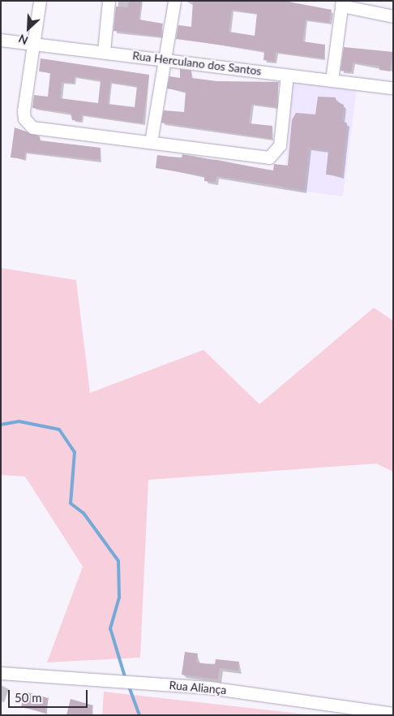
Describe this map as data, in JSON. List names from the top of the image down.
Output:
{
  "streets": {
    "street": ["Rua Herculano dos Santos", "Rua Aliança"]
  },
  "scale_bar": "50 m",
  "north": "bottom left"
}
